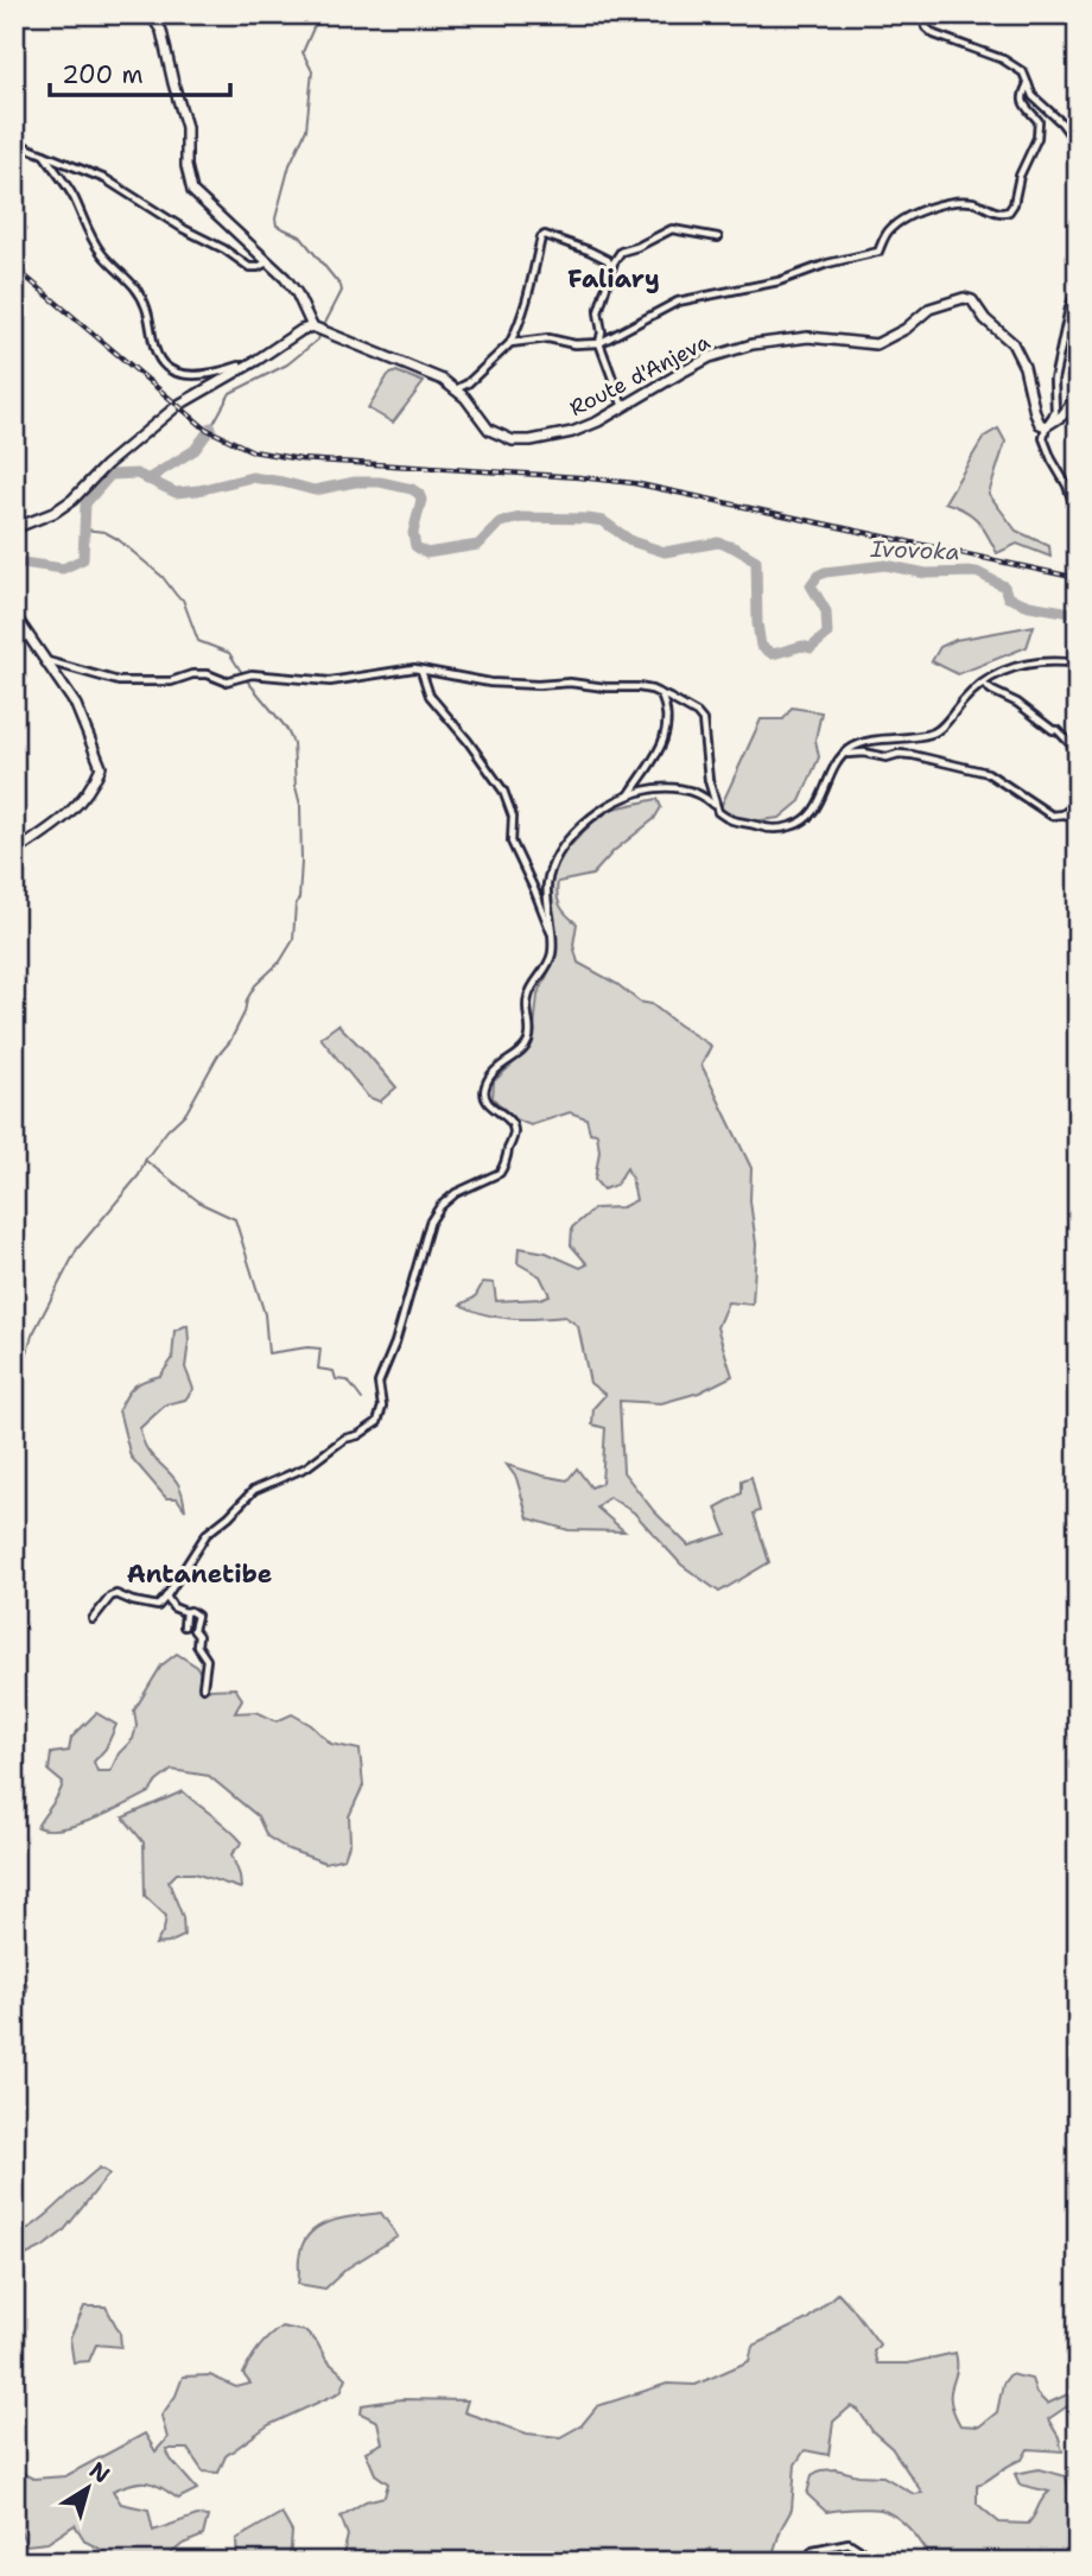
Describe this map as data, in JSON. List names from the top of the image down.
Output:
{
  "streets": {
    "street": ["Route d'Anjeva"]
  },
  "districts": ["Faliary", "Antanetibe"],
  "water": ["Ivovoka"],
  "scale_bar": "200 m",
  "north": "top right"
}
